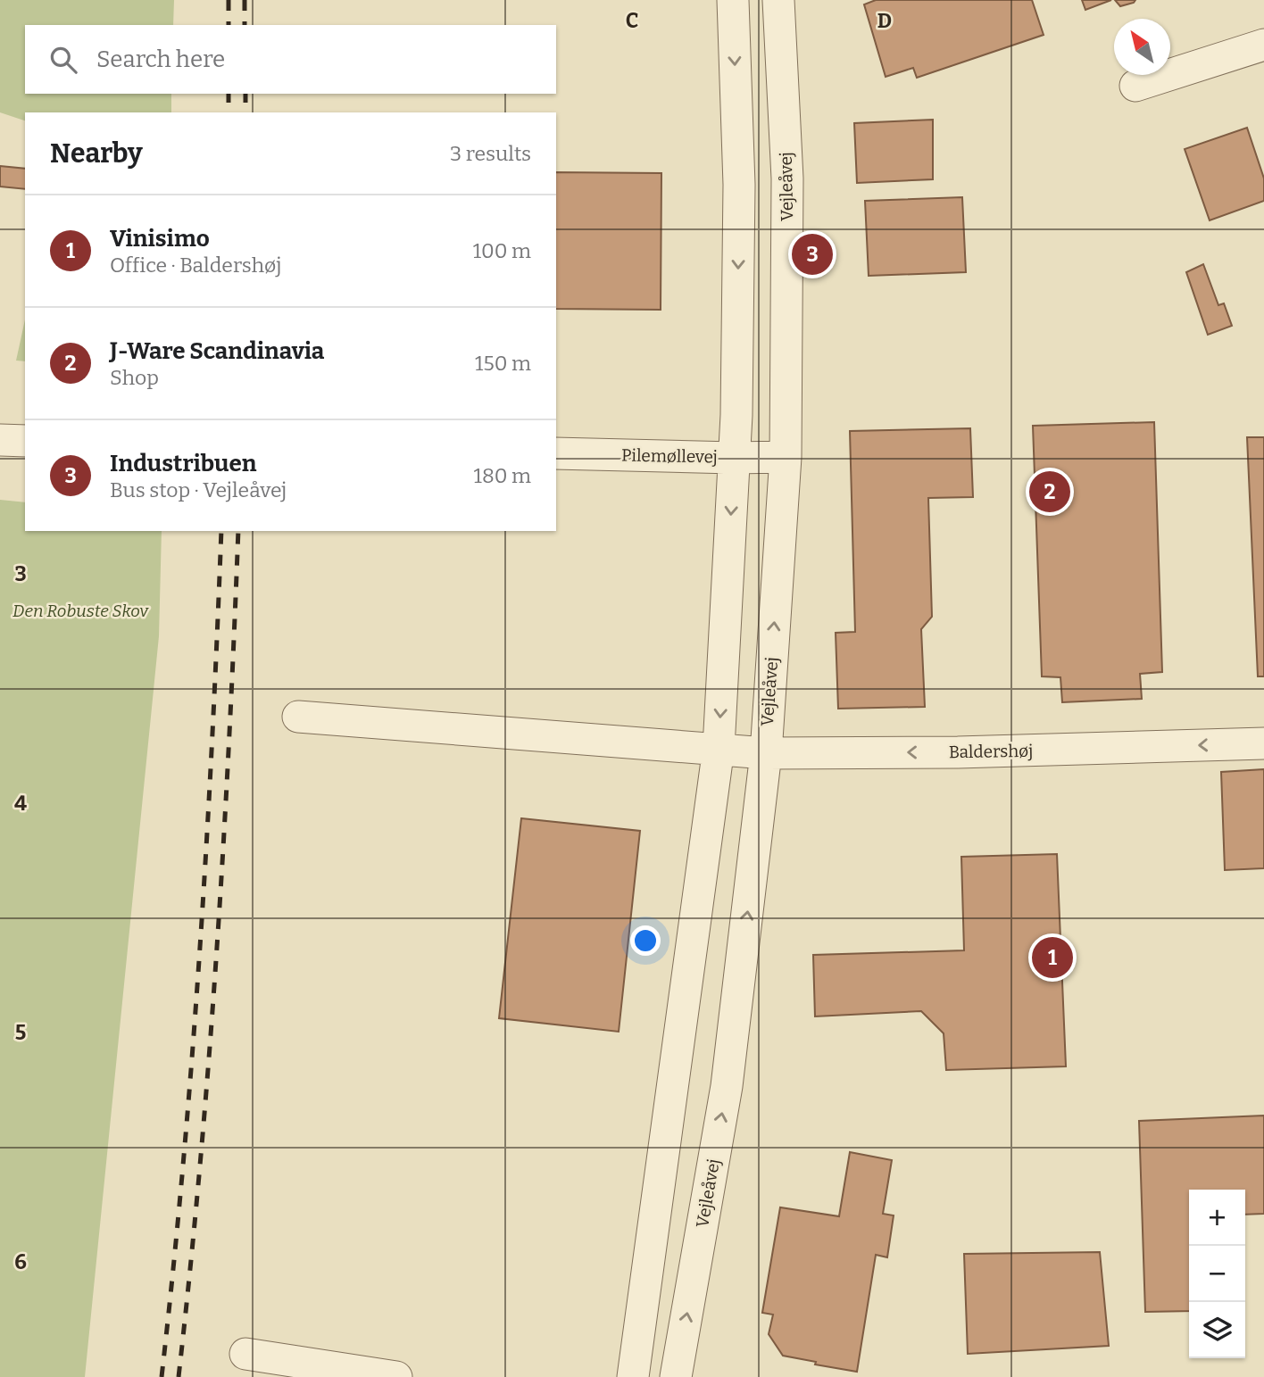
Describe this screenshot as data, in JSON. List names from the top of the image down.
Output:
{
  "streets": {
    "street": ["Vejleåvej", "Pilemøllevej", "Baldershøj"]
  },
  "crossings": [
    ["Vejleåvej", "Pilemøllevej"],
    ["Vejleåvej", "Baldershøj"]
  ],
  "one_way": ["Baldershøj"],
  "parks": ["Den Robuste Skov"],
  "north": "top left",
  "page": {
    "search": "Search here",
    "heading": ["Nearby", "3 results"],
    "list": [
      {
        "mark": "1",
        "name": "Vinisimo",
        "note": "Office · Baldershøj",
        "value": "100 m"
      },
      {
        "mark": "2",
        "name": "J-Ware Scandinavia",
        "note": "Shop",
        "value": "150 m"
      },
      {
        "mark": "3",
        "name": "Industribuen",
        "note": "Bus stop · Vejleåvej",
        "value": "180 m"
      }
    ],
    "pins": ["3", "2", "1"],
    "map_buttons": ["+", "−"]
  },
  "grid": {
    "columns": ["C", "D"],
    "rows": [
      "3",
      "4",
      "5",
      "6"
    ]
  }
}
